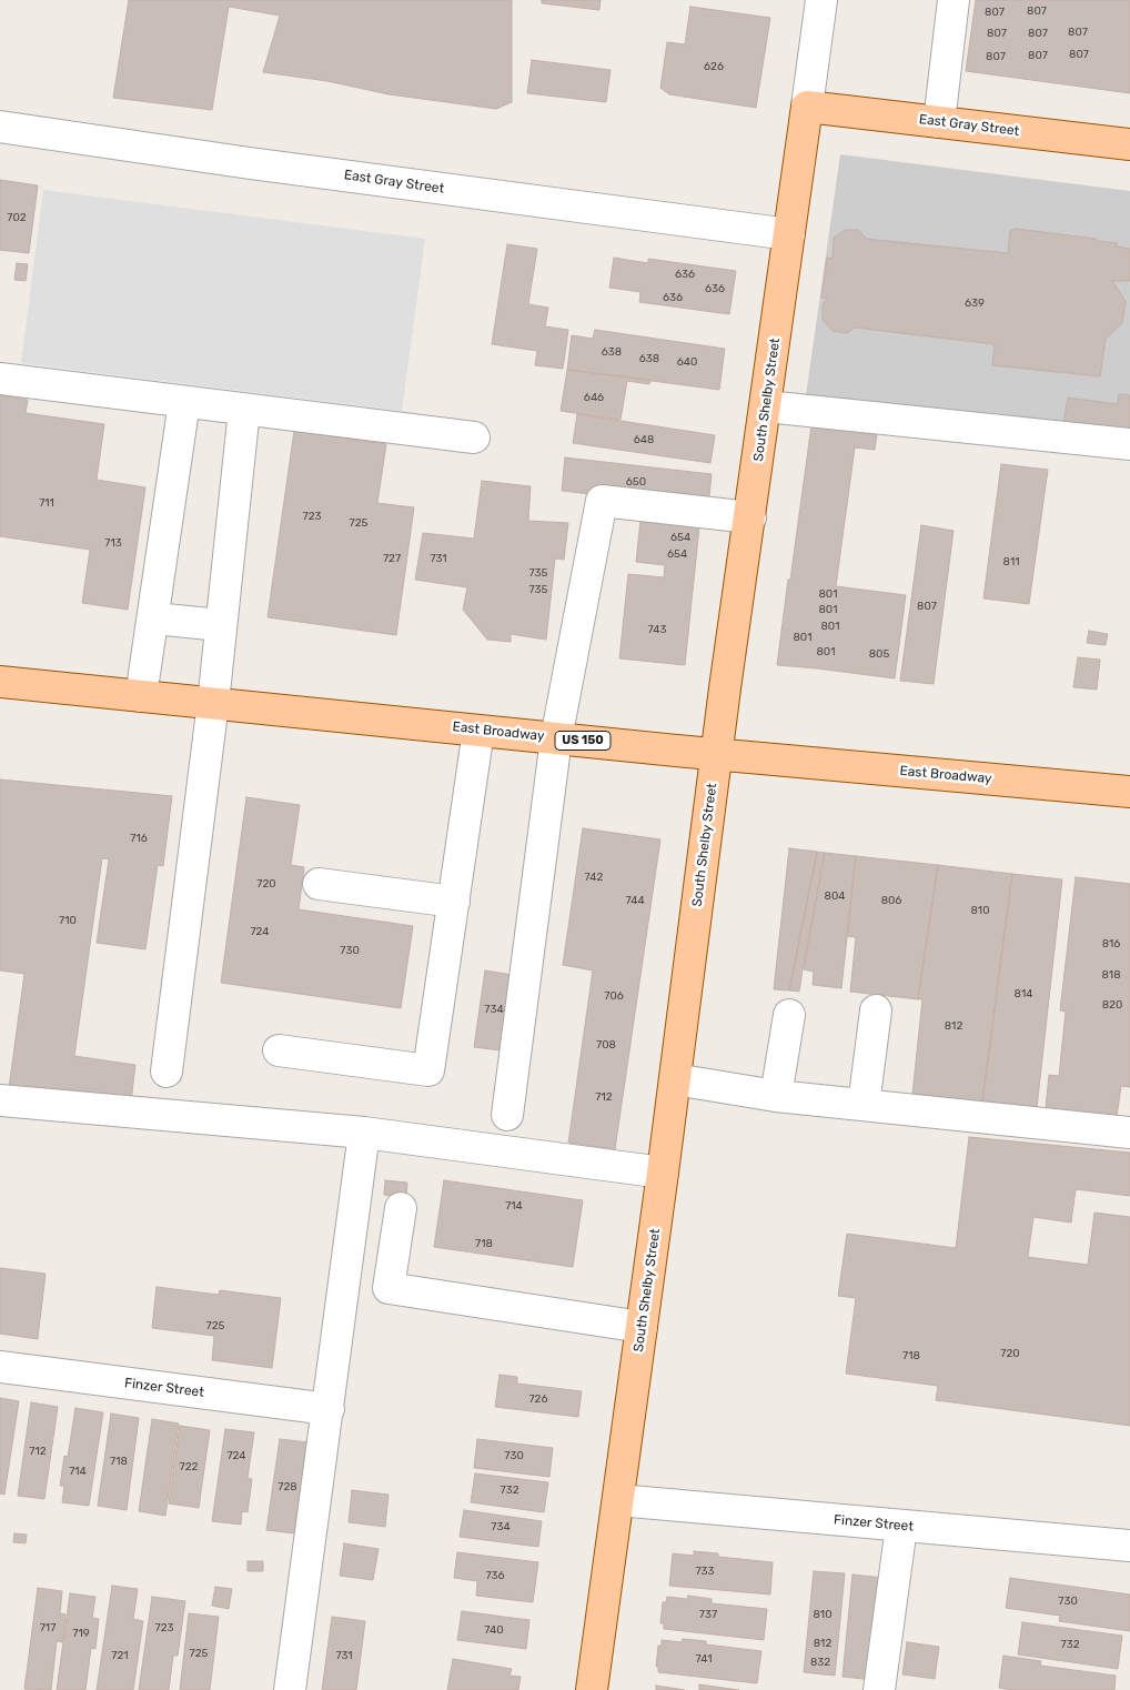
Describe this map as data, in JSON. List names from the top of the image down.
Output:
{
  "streets": {
    "main road": [
      "East Gray Street",
      "South Shelby Street",
      "East Broadway",
      "US 150"
    ],
    "street": ["Finzer Street"]
  },
  "crossings": [
    ["East Gray Street", "South Shelby Street"],
    ["South Shelby Street", "East Broadway"],
    ["South Shelby Street", "Finzer Street"]
  ],
  "house_numbers": [
    "807",
    "807",
    "807",
    "807",
    "807",
    "807",
    "807",
    "807",
    "626",
    "702",
    "636",
    "636",
    "636",
    "639",
    "638",
    "638",
    "640",
    "646",
    "648",
    "650",
    "711",
    "723",
    "725",
    "654",
    "713",
    "654",
    "727",
    "731",
    "811",
    "735",
    "735",
    "801",
    "807",
    "801",
    "801",
    "743",
    "801",
    "801",
    "805",
    "716",
    "742",
    "720",
    "804",
    "744",
    "806",
    "810",
    "710",
    "724",
    "816",
    "730",
    "818",
    "814",
    "706",
    "820",
    "734",
    "812",
    "708",
    "712",
    "714",
    "718",
    "725",
    "720",
    "718",
    "726",
    "712",
    "724",
    "730",
    "718",
    "722",
    "714",
    "728",
    "732",
    "734",
    "733",
    "736",
    "730",
    "737",
    "810",
    "717",
    "723",
    "740",
    "719",
    "812",
    "732",
    "725",
    "721",
    "731",
    "741",
    "832"
  ]
}
